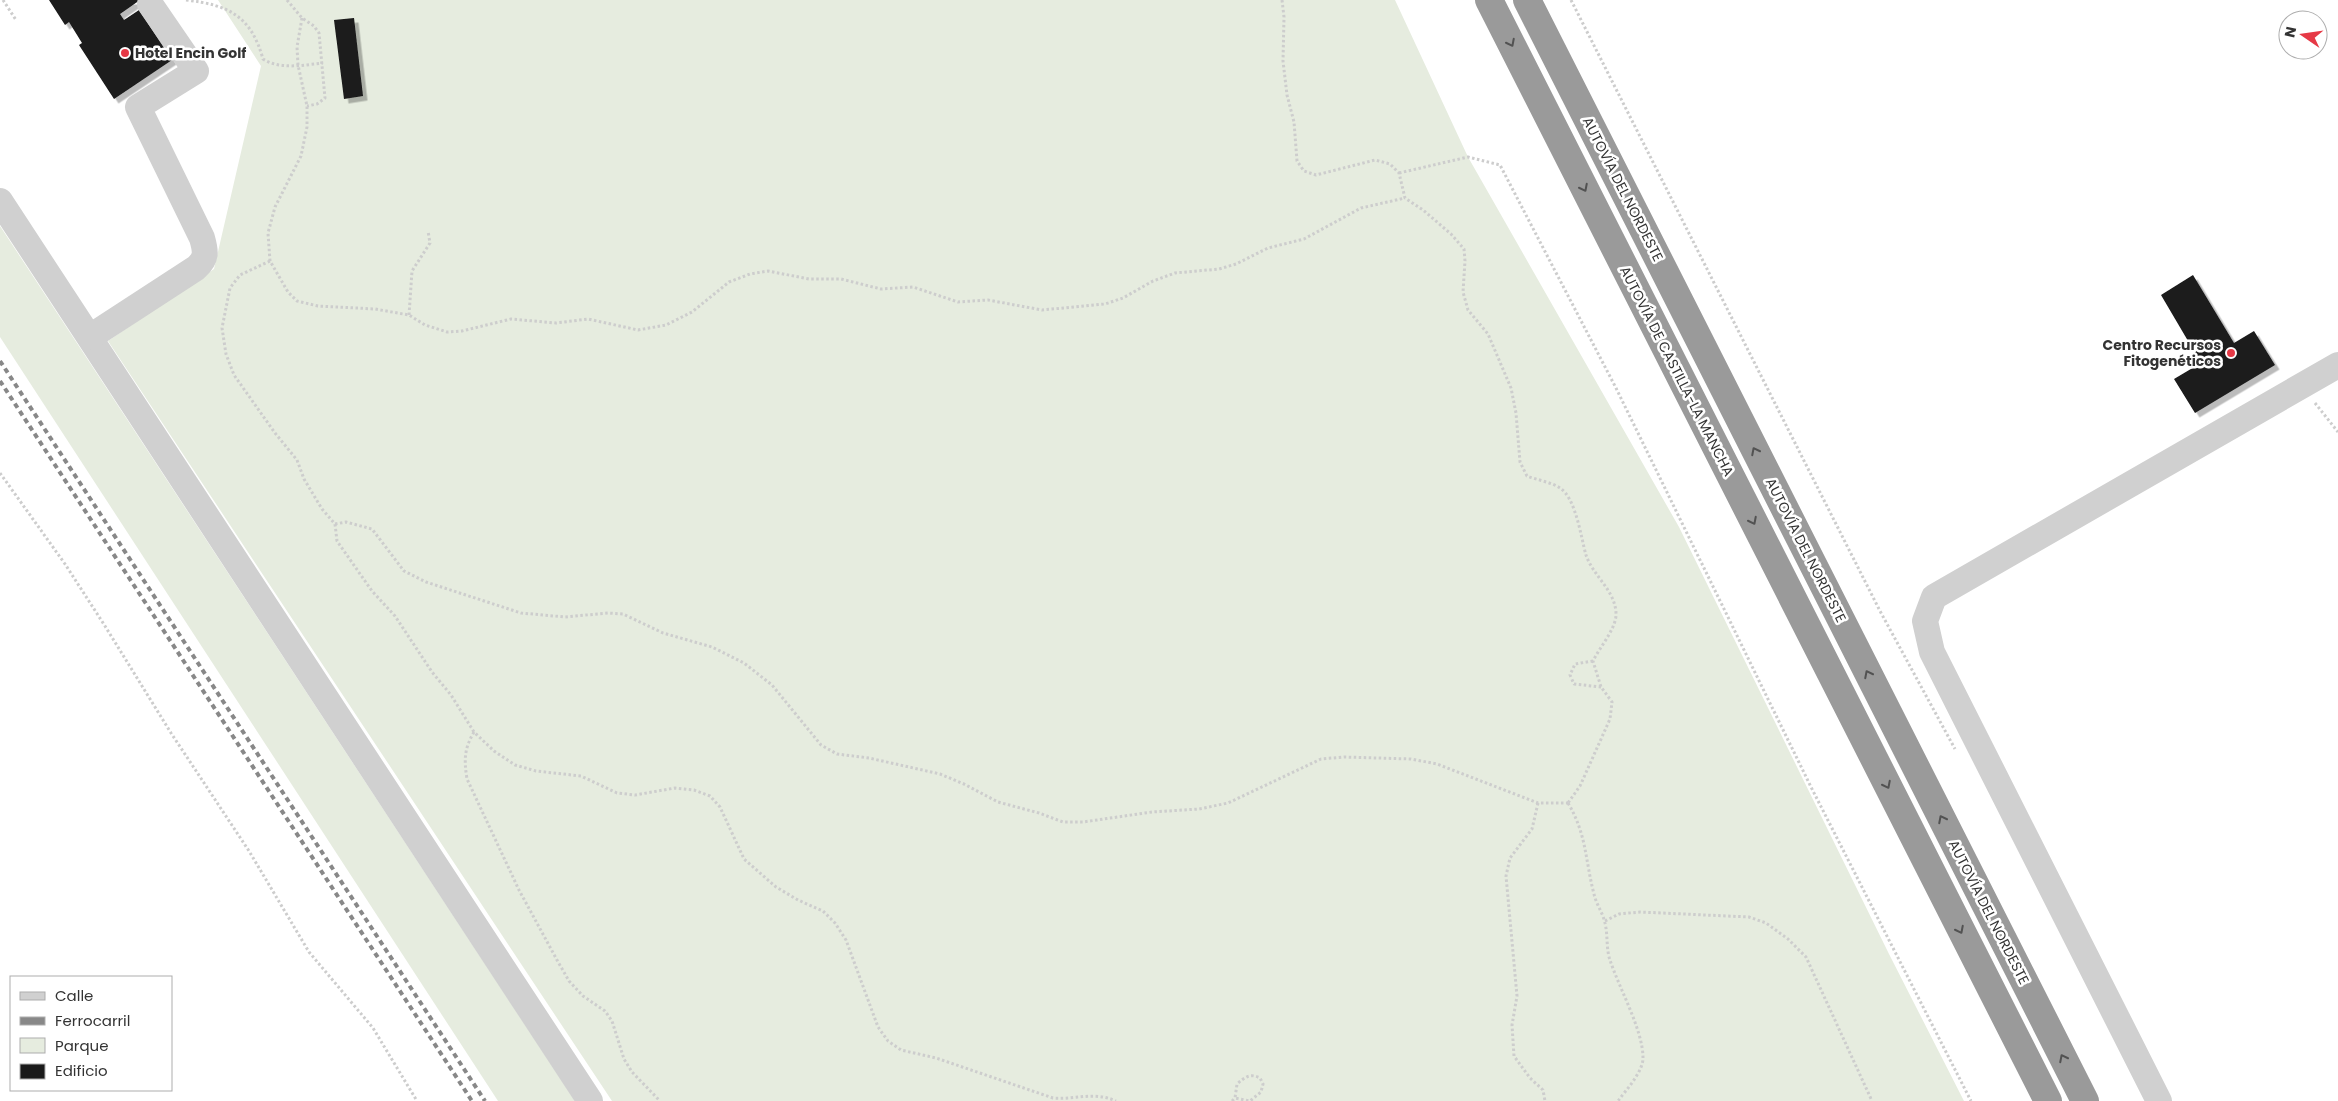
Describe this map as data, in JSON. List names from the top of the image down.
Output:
{
  "streets": {
    "highway": ["AUTOVÍA DEL NORDESTE", "AUTOVÍA DE CASTILLA-LA MANCHA"]
  },
  "one_way": ["AUTOVÍA DEL NORDESTE", "AUTOVÍA DE CASTILLA-LA MANCHA"],
  "places": ["Hotel Encin Golf", "Centro Recursos Fitogenéticos"],
  "legend": [
    "Calle",
    "Ferrocarril",
    "Parque",
    "Edificio"
  ],
  "north": "left"
}
